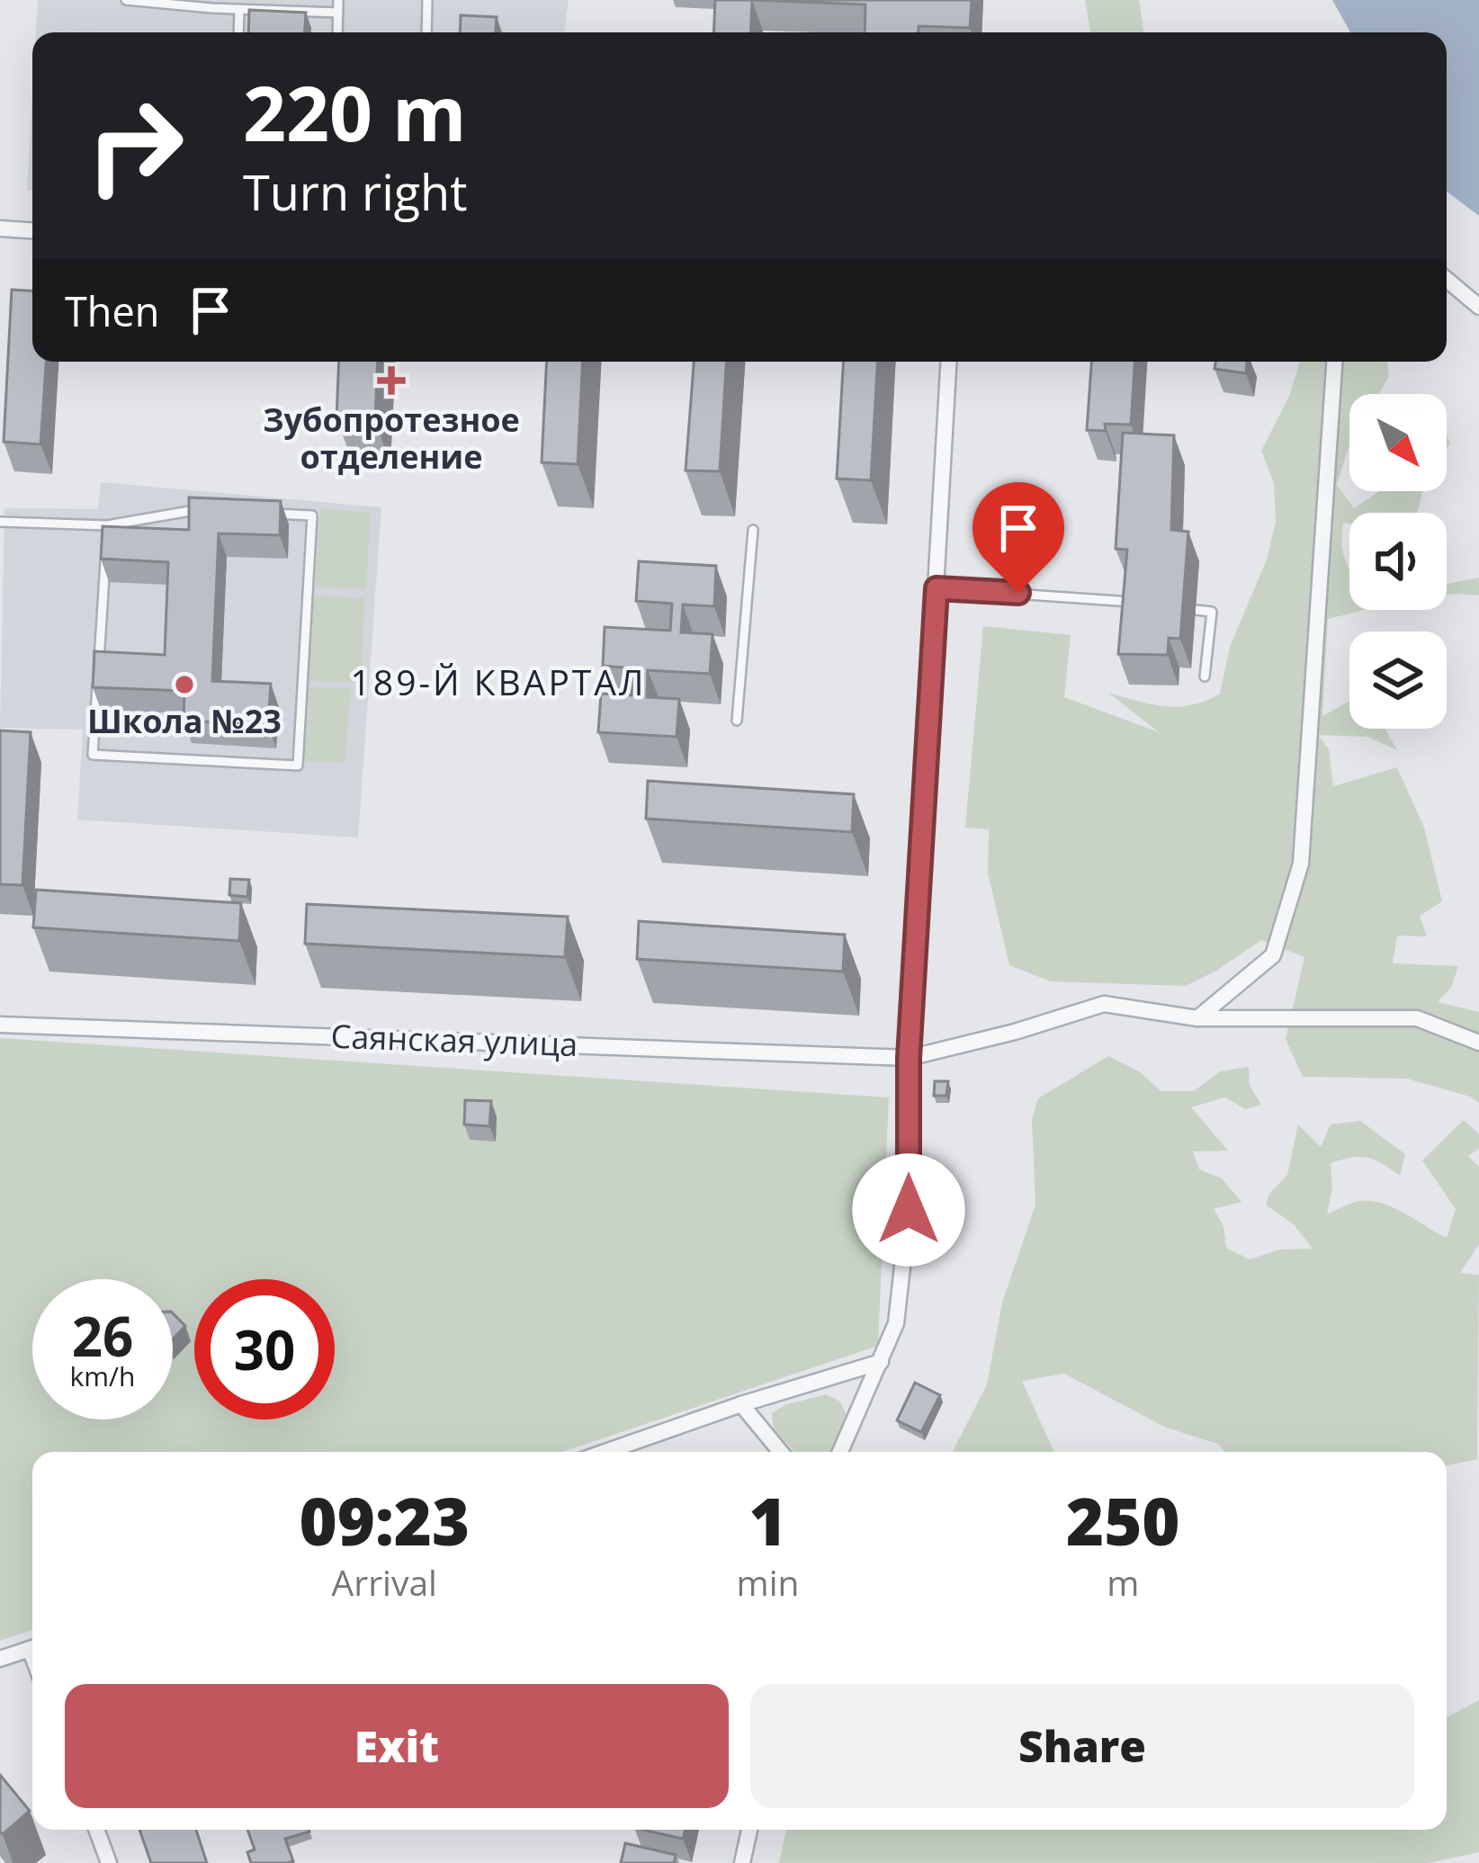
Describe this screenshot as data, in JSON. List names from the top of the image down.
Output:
{
  "streets": {
    "street": ["Саянская улица"]
  },
  "districts": ["189-Й КВАРТАЛ"],
  "places": {
    "health": ["Зубопротезное отделение"],
    "other": ["Школа №23"]
  },
  "north": "bottom right",
  "page": {
    "turn": ["220 m", "Turn right"],
    "then": "Then",
    "speed": "26 km/h",
    "limit": "30",
    "eta": [
      "09:23",
      "Arrival",
      "1",
      "min",
      "250",
      "m"
    ],
    "buttons": ["Exit", "Share"]
  }
}
